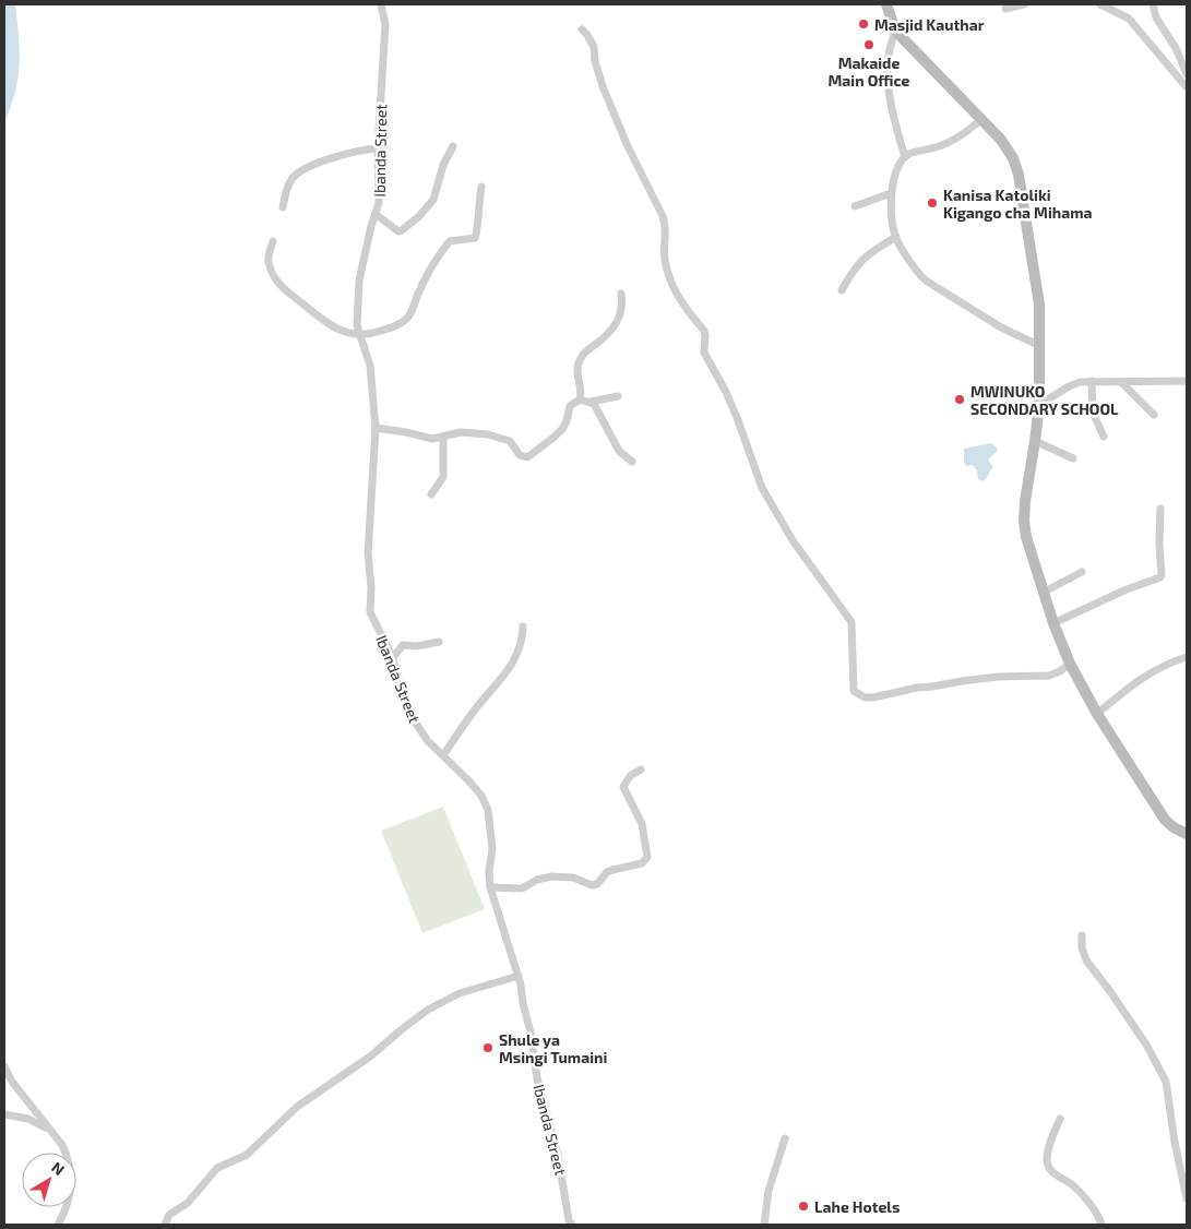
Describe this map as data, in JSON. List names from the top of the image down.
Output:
{
  "streets": {
    "street": ["Ibanda Street"]
  },
  "places": [
    "Masjid Kauthar",
    "Makaide Main Office",
    "Kanisa Katoliki Kigango cha Mihama",
    "MWINUKO SECONDARY SCHOOL",
    "Shule ya Msingi Tumaini",
    "Lahe Hotels"
  ],
  "north": "top right"
}
